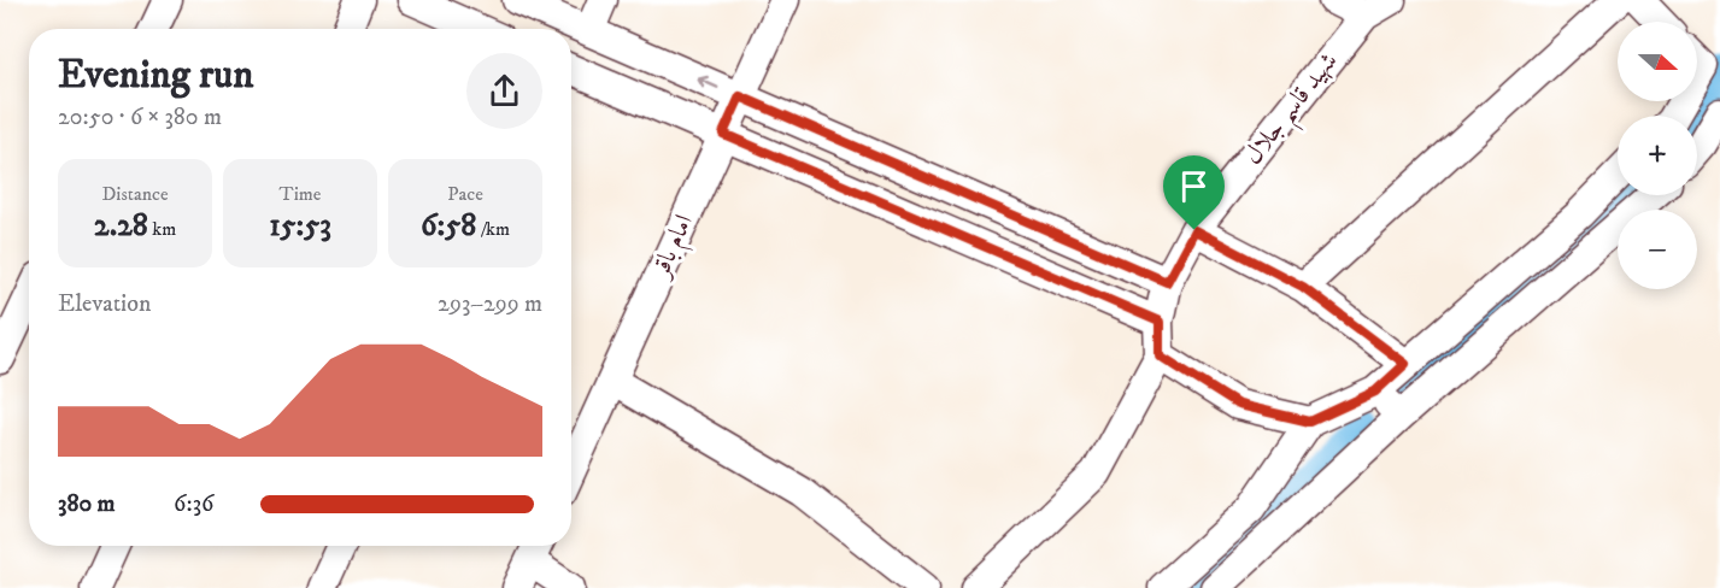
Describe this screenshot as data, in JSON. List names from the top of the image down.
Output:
{
  "streets": {
    "street": ["شهید قاسم جلال", "امام باقر"]
  },
  "north": "right",
  "page": {
    "map_buttons": ["+", "−"],
    "heading": ["Evening run", "20:50 · 6 × 380 m"],
    "stats": [
      ["Distance", "2.28 km"],
      ["Time", "15:53"],
      ["Pace", "6:58 /km"]
    ],
    "chart": ["Elevation", "293–299 m"],
    "list": [
      {
        "name": "380 m",
        "note": "6:36"
      }
    ]
  }
}
